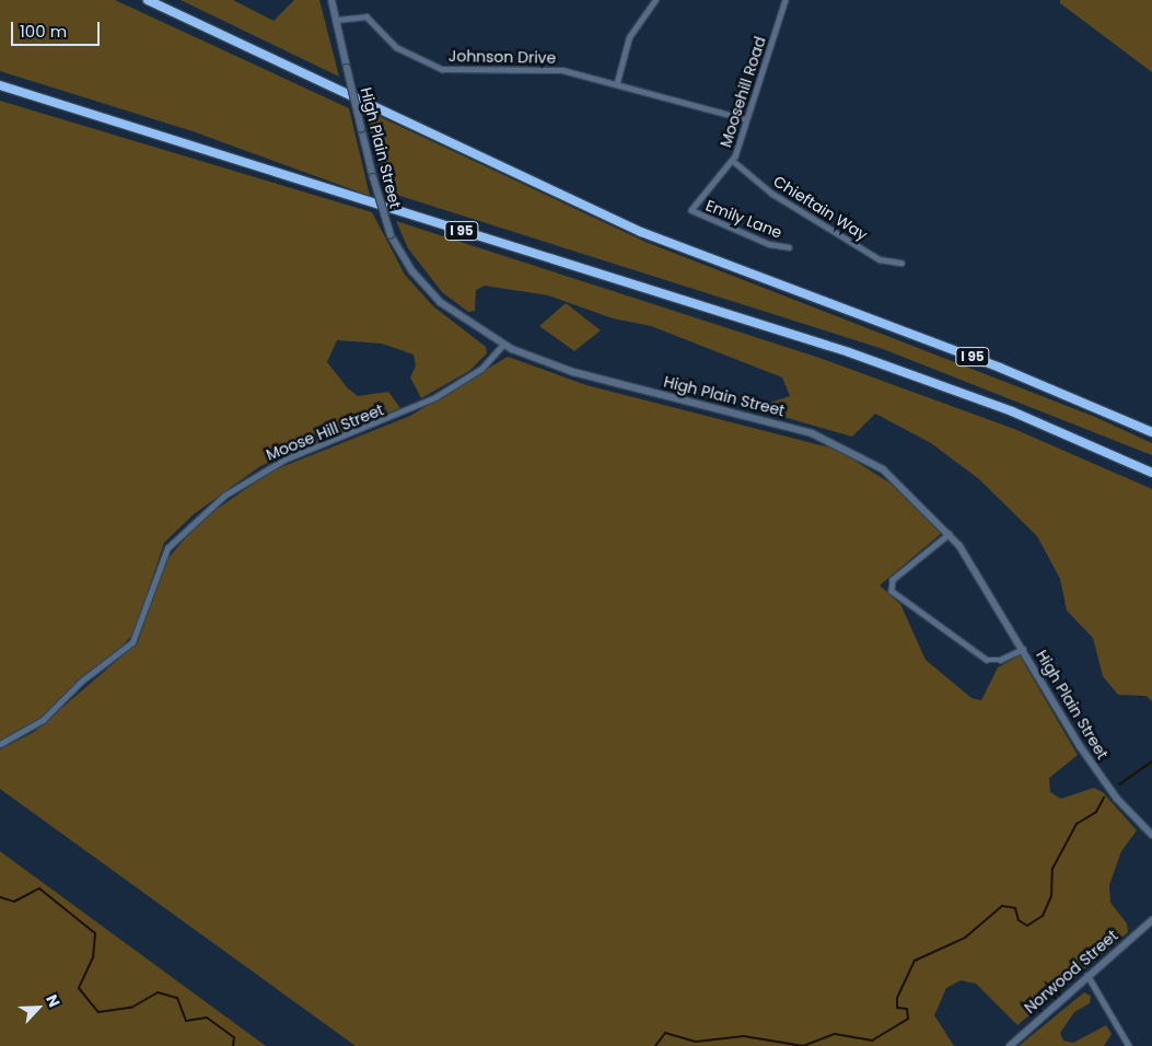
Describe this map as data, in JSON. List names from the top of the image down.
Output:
{
  "streets": {
    "highway": ["I 95"],
    "main road": ["High Plain Street", "Norwood Street"],
    "street": [
      "Johnson Drive",
      "Moosehill Road",
      "Chieftain Way",
      "Emily Lane",
      "Moose Hill Street"
    ]
  },
  "crossings": [
    ["Johnson Drive", "Moosehill Road"],
    ["Johnson Drive", "High Plain Street"],
    ["Moosehill Road", "Chieftain Way"],
    ["Moosehill Road", "Emily Lane"],
    ["High Plain Street", "Moose Hill Street"]
  ],
  "scale_bar": "100 m",
  "north": "top right"
}
